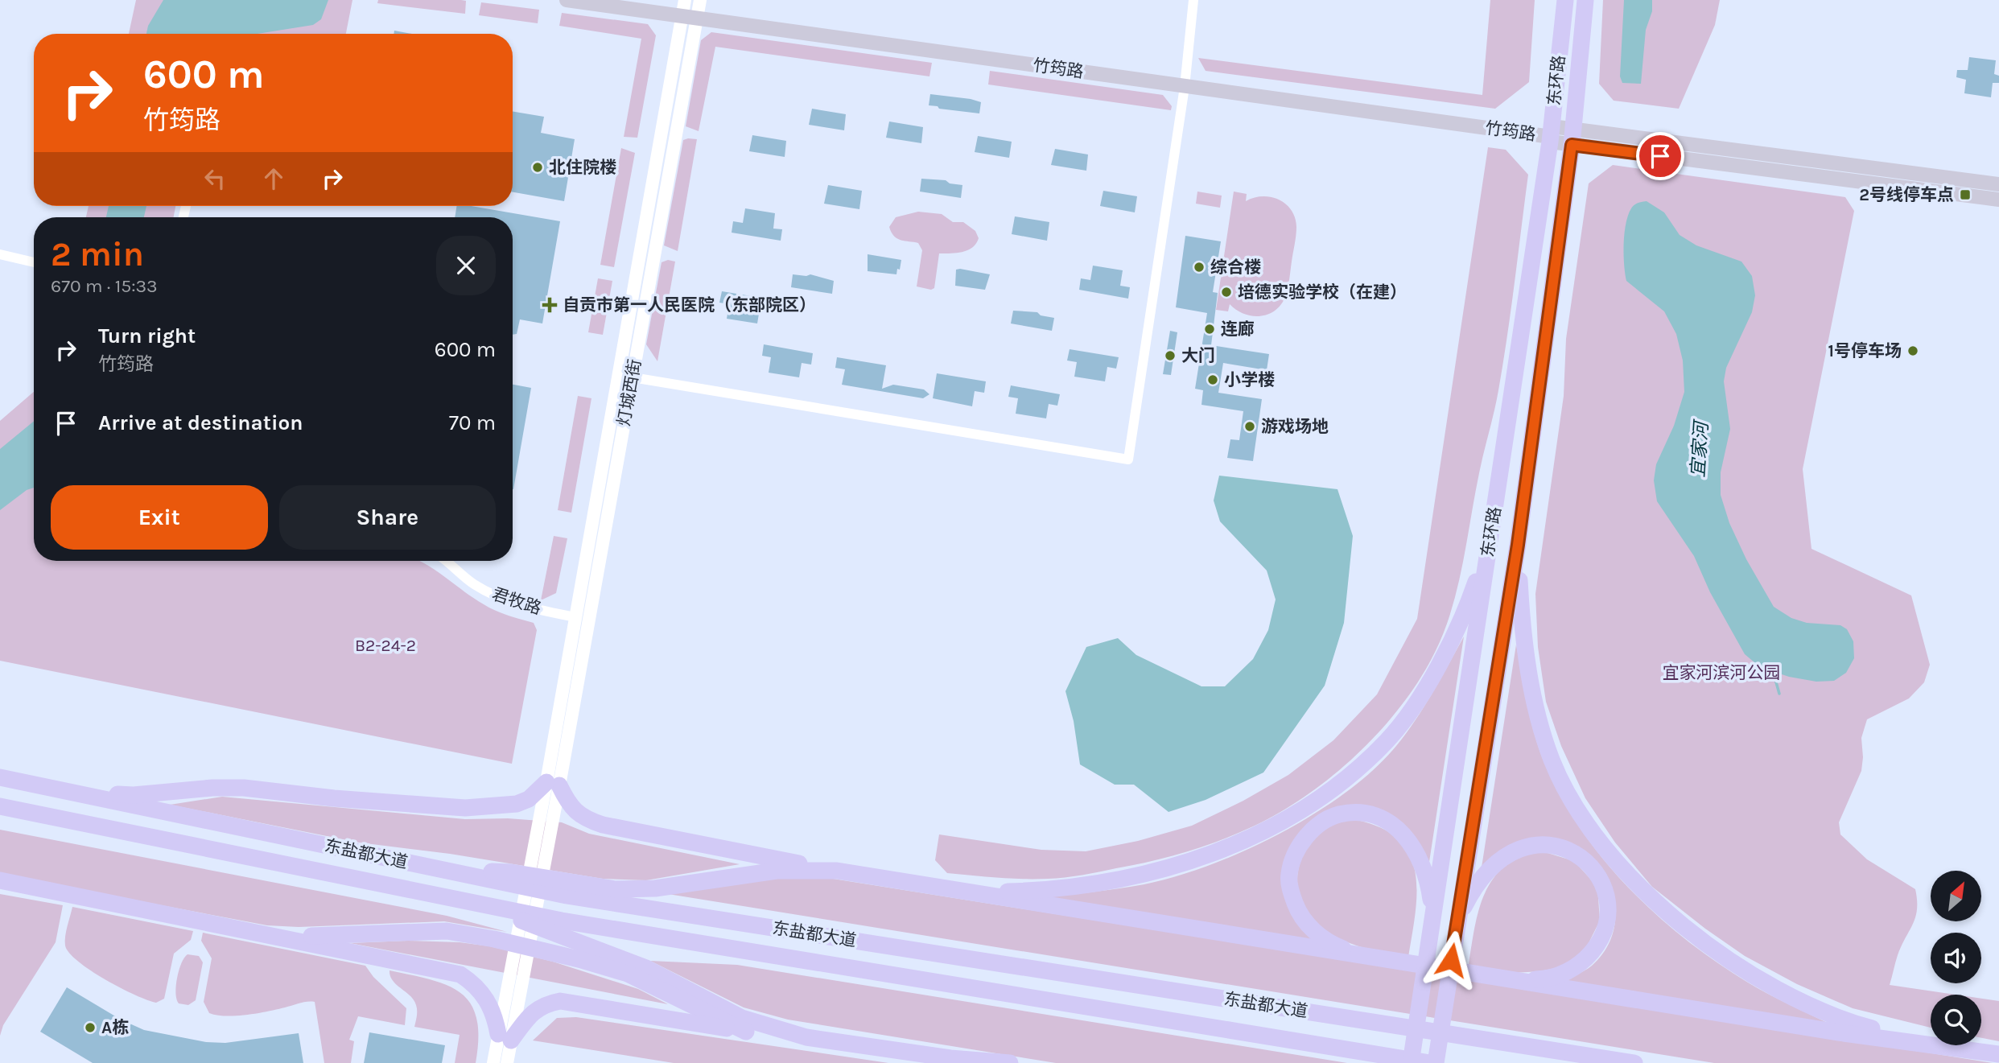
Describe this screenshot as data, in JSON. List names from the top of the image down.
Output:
{
  "streets": {
    "highway": ["东环路", "东盐都大道"],
    "main road": ["竹筠路"],
    "street": ["灯城西街", "君牧路"]
  },
  "crossings": [
    ["竹筠路", "东环路"],
    ["竹筠路", "灯城西街"],
    ["灯城西街", "君牧路"]
  ],
  "water": ["宜家河"],
  "parks": ["B2-24-2", "宜家河滨河公园"],
  "places": {
    "other": [
      "北住院楼",
      "综合楼",
      "培德实验学校（在建）",
      "连廊",
      "1号停车场",
      "大门",
      "小学楼",
      "游戏场地",
      "A栋"
    ],
    "transit": ["2号线停车点"],
    "health": ["自贡市第一人民医院（东部院区）"]
  },
  "north": "top right",
  "page": {
    "turn": ["600 m", "竹筠路"],
    "heading": ["2 min", "670 m · 15:33"],
    "list": [
      {
        "name": "Turn right",
        "note": "竹筠路",
        "value": "600 m"
      },
      {
        "name": "Arrive at destination",
        "value": "70 m"
      }
    ],
    "buttons": ["Exit", "Share"]
  }
}
